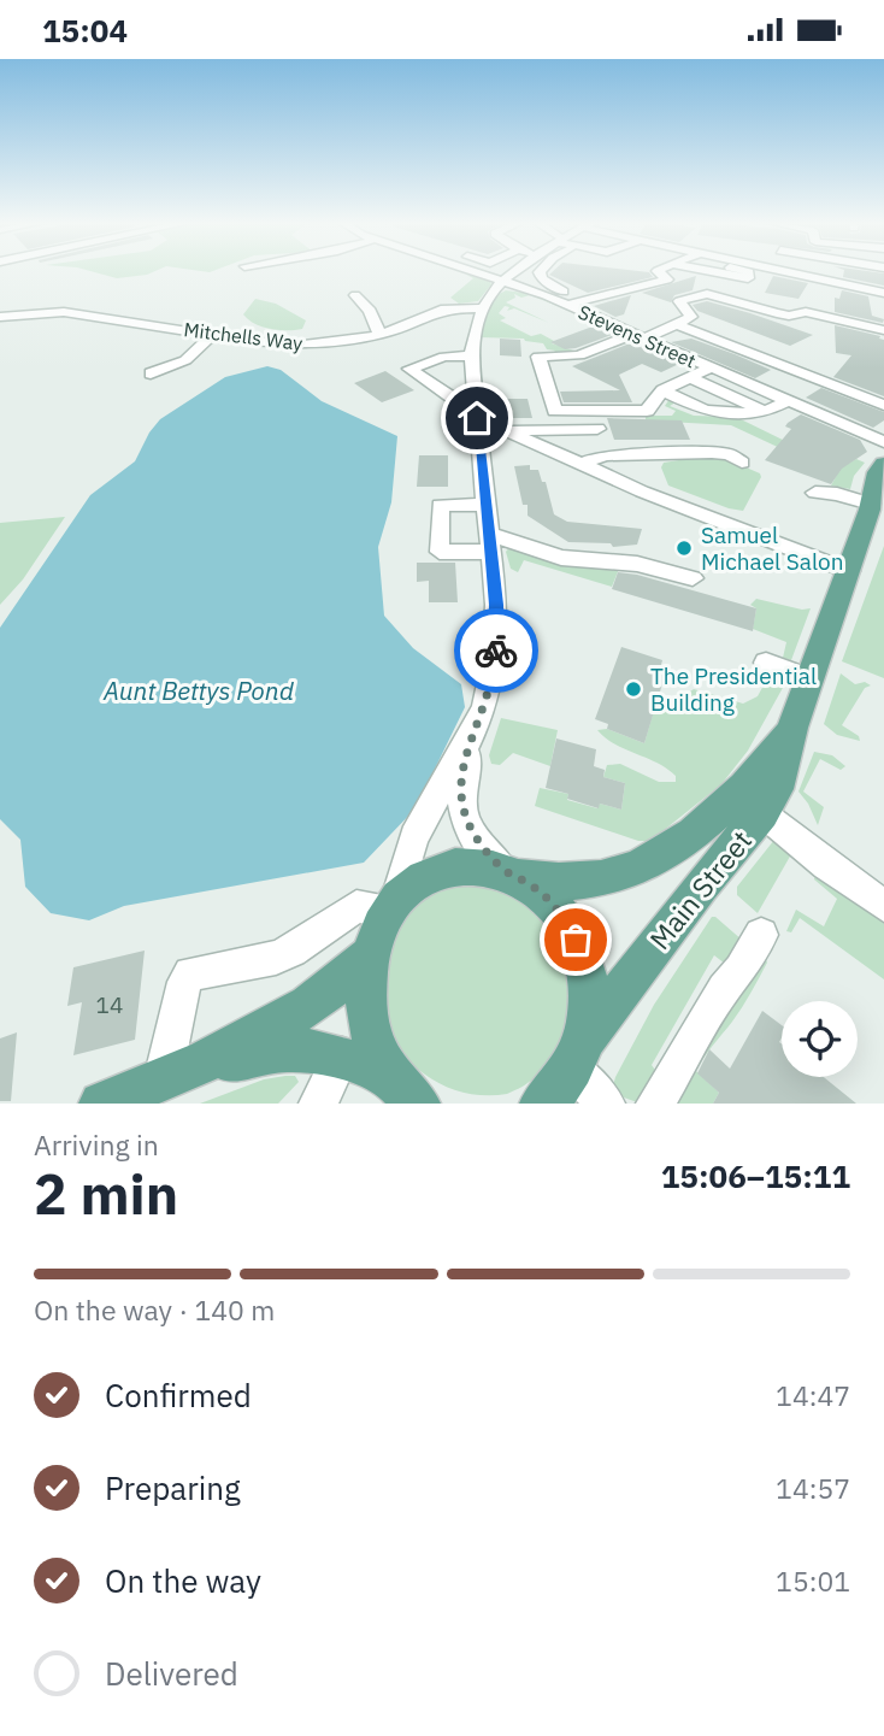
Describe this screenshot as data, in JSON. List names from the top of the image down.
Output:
{
  "streets": {
    "main road": ["Main Street"],
    "street": ["Mitchells Way", "Stevens Street"]
  },
  "water": ["Aunt Bettys Pond"],
  "places": ["Samuel Michael Salon", "The Presidential Building"],
  "house_numbers": ["14"],
  "page": {
    "status": "15:04",
    "heading": ["2 min", "Arriving in", "15:06–15:11"],
    "bar": "On the way · 140 m",
    "list": [
      ["Confirmed", "14:47"],
      ["Preparing", "14:57"],
      ["On the way", "15:01"],
      "Delivered"
    ]
  }
}
